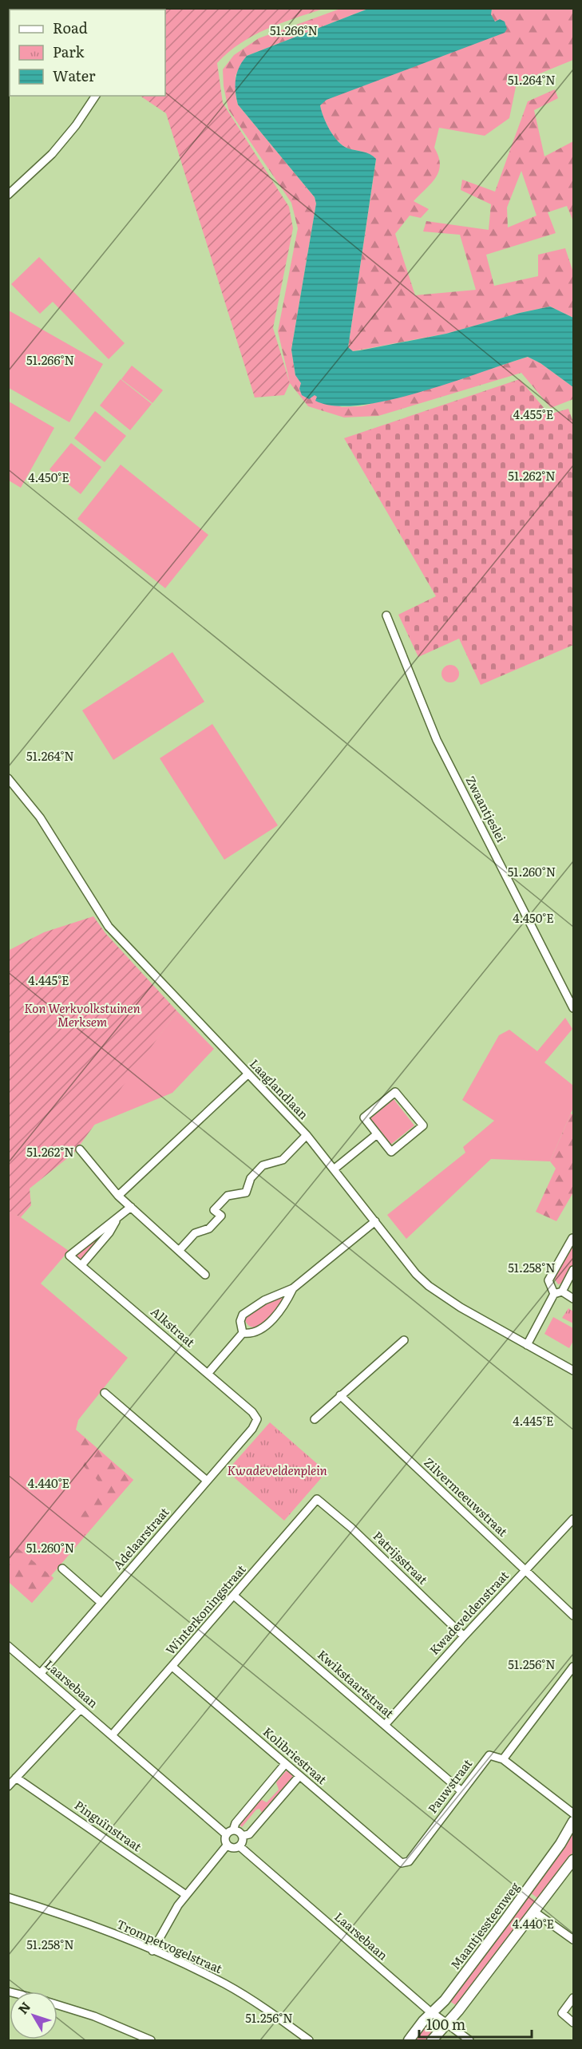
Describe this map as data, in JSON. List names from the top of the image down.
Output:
{
  "streets": {
    "street": [
      "Zwaantjeslei",
      "Laaglandlaan",
      "Alkstraat",
      "Zilvermeeuwstraat",
      "Adelaarstraat",
      "Patrijsstraat",
      "Winterkoningstraat",
      "Kwadeveldenstraat",
      "Laarsebaan",
      "Kwikstaartstraat",
      "Kolibriestraat",
      "Pauwstraat",
      "Pinguïnstraat",
      "Maantjessteenweg",
      "Trompetvogelstraat"
    ]
  },
  "crossings": [
    ["Alkstraat", "Adelaarstraat"],
    ["Zilvermeeuwstraat", "Kwadeveldenstraat"],
    ["Adelaarstraat", "Laarsebaan"],
    ["Patrijsstraat", "Winterkoningstraat"],
    ["Patrijsstraat", "Kwadeveldenstraat"],
    ["Winterkoningstraat", "Laarsebaan"],
    ["Winterkoningstraat", "Kwikstaartstraat"],
    ["Winterkoningstraat", "Kolibriestraat"],
    ["Kwadeveldenstraat", "Kwikstaartstraat"],
    ["Laarsebaan", "Maantjessteenweg"],
    ["Kwikstaartstraat", "Pauwstraat"],
    ["Kolibriestraat", "Pauwstraat"]
  ],
  "parks": ["Kon Werkvolkstuinen Merksem", "Kwadeveldenplein"],
  "legend": ["Road", "Park", "Water"],
  "scale_bar": "100 m",
  "north": "top left",
  "coordinates": [
    "51.266°N",
    "51.264°N",
    "4.455°E",
    "51.262°N",
    "4.450°E",
    "51.260°N",
    "4.445°E",
    "51.258°N",
    "4.440°E",
    "51.256°N"
  ]
}
